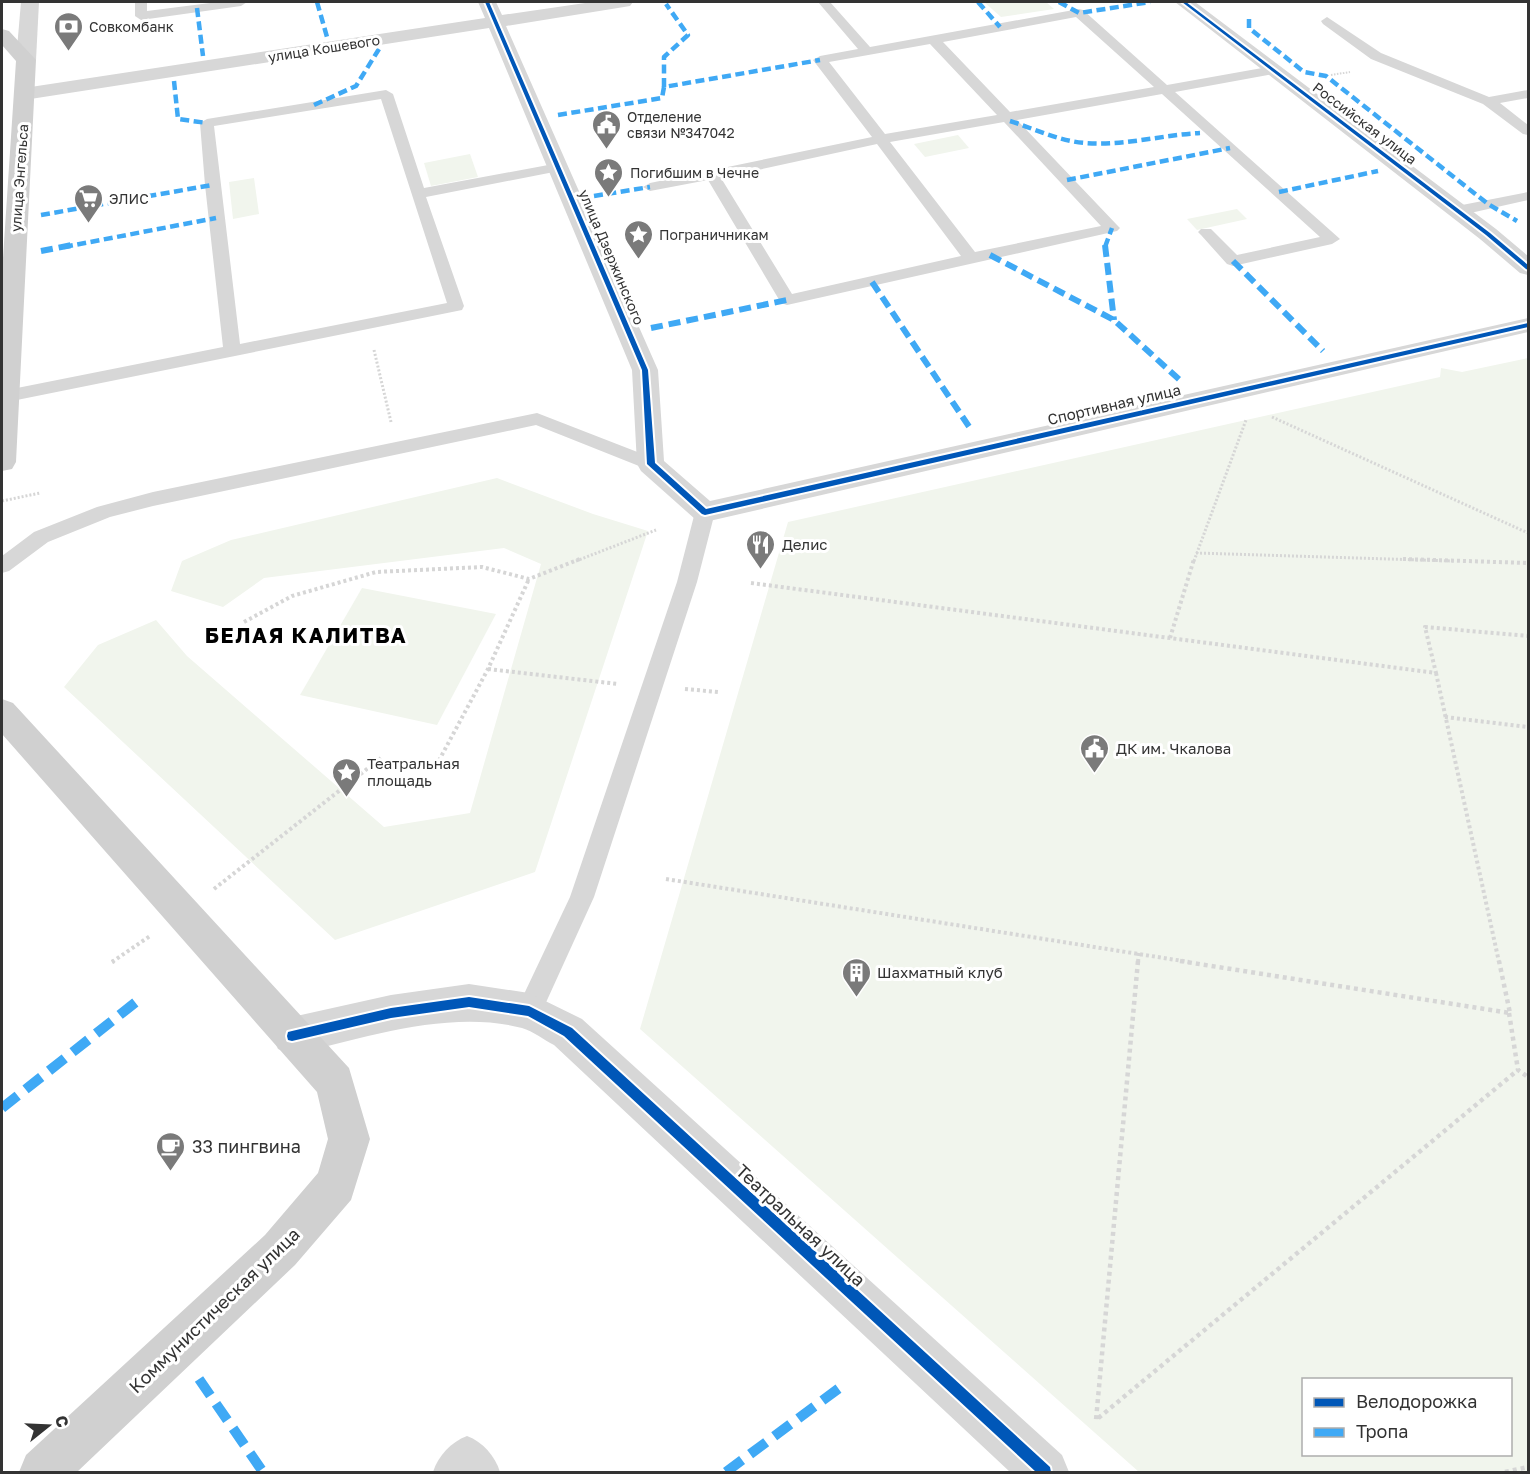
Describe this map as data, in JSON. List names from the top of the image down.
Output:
{
  "streets": {
    "main road": ["улица Энгельса", "Коммунистическая улица"],
    "street": [
      "улица Кошевого",
      "Российская улица",
      "улица Дзержинского",
      "Спортивная улица",
      "Театральная улица"
    ]
  },
  "crossings": [
    ["улица Кошевого", "улица Энгельса"],
    ["улица Кошевого", "улица Дзержинского"]
  ],
  "districts": ["БЕЛАЯ КАЛИТВА"],
  "places": {
    "bank": ["Совкомбанк"],
    "public building": ["Отделение связи №347042", "ДК им. Чкалова"],
    "place": ["Погибшим в Чечне", "Пограничникам", "Театральная площадь"],
    "supermarket": ["ЭЛИС"],
    "restaurant": ["Делис"],
    "building": ["Шахматный клуб"],
    "cafe": ["33 пингвина"]
  },
  "legend": ["Велодорожка", "Тропа"],
  "north": "right"
}
